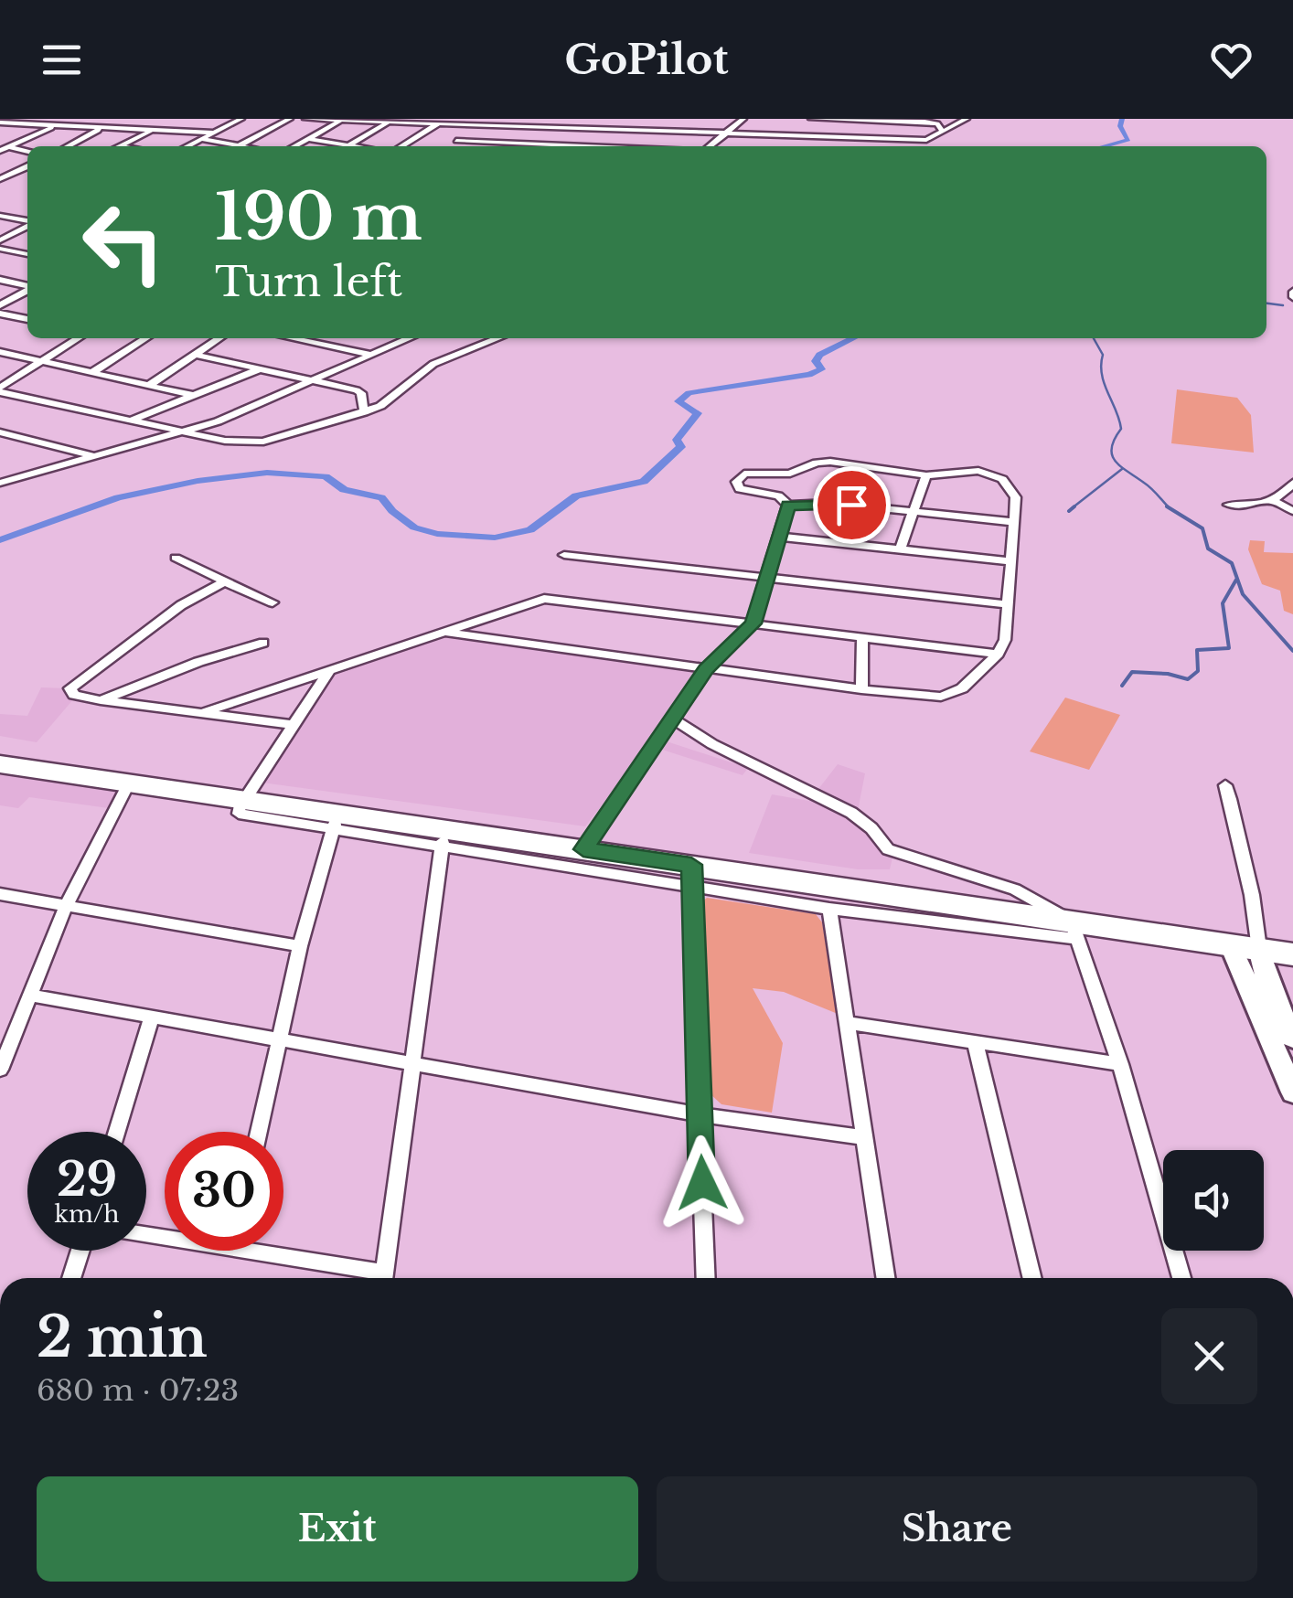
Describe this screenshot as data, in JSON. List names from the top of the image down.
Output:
{
  "page": {
    "header": "GoPilot",
    "turn": ["190 m", "Turn left"],
    "speed": "29 km/h",
    "limit": "30",
    "heading": ["2 min", "680 m · 07:23"],
    "buttons": ["Exit", "Share"]
  }
}
